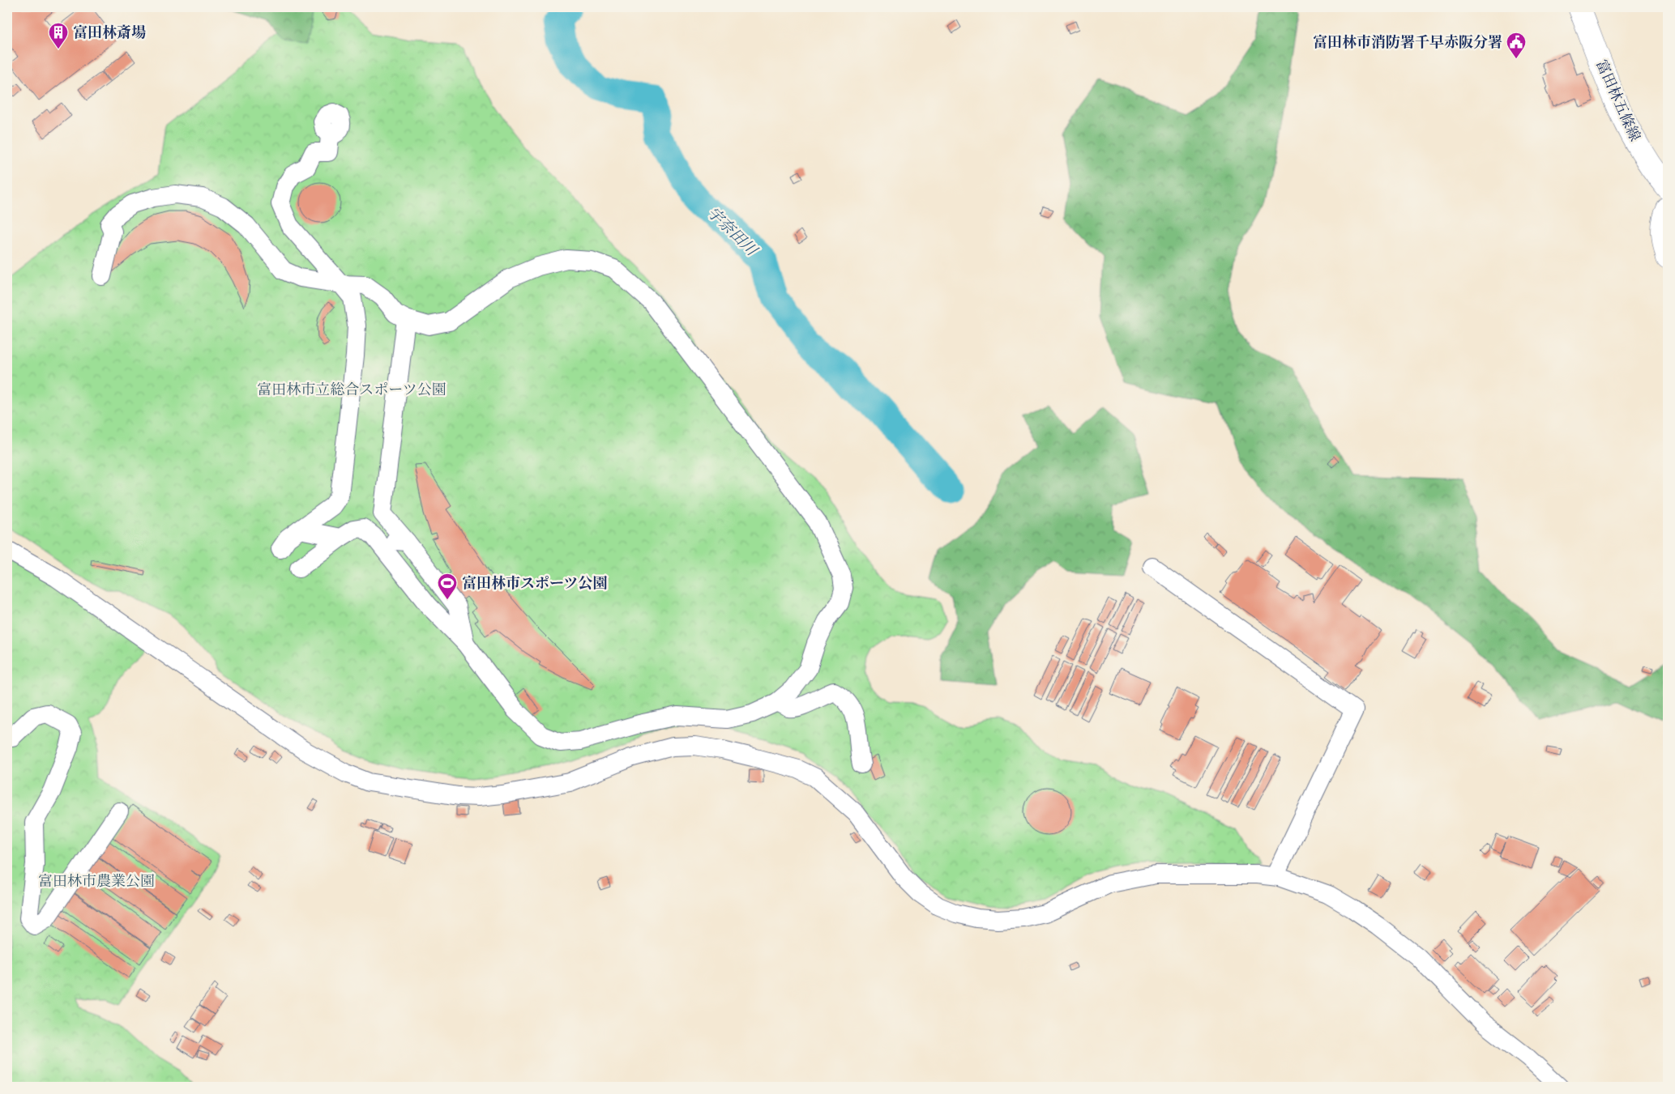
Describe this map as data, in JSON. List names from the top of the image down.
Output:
{
  "streets": {
    "main road": ["富田林五條線"]
  },
  "water": ["宇奈田川"],
  "parks": ["富田林市立総合スポーツ公園", "富田林市農業公園"],
  "places": {
    "building": ["富田林斎場"],
    "public building": ["富田林市消防署千早赤阪分署"],
    "sports": ["富田林市スポーツ公園"]
  }
}
